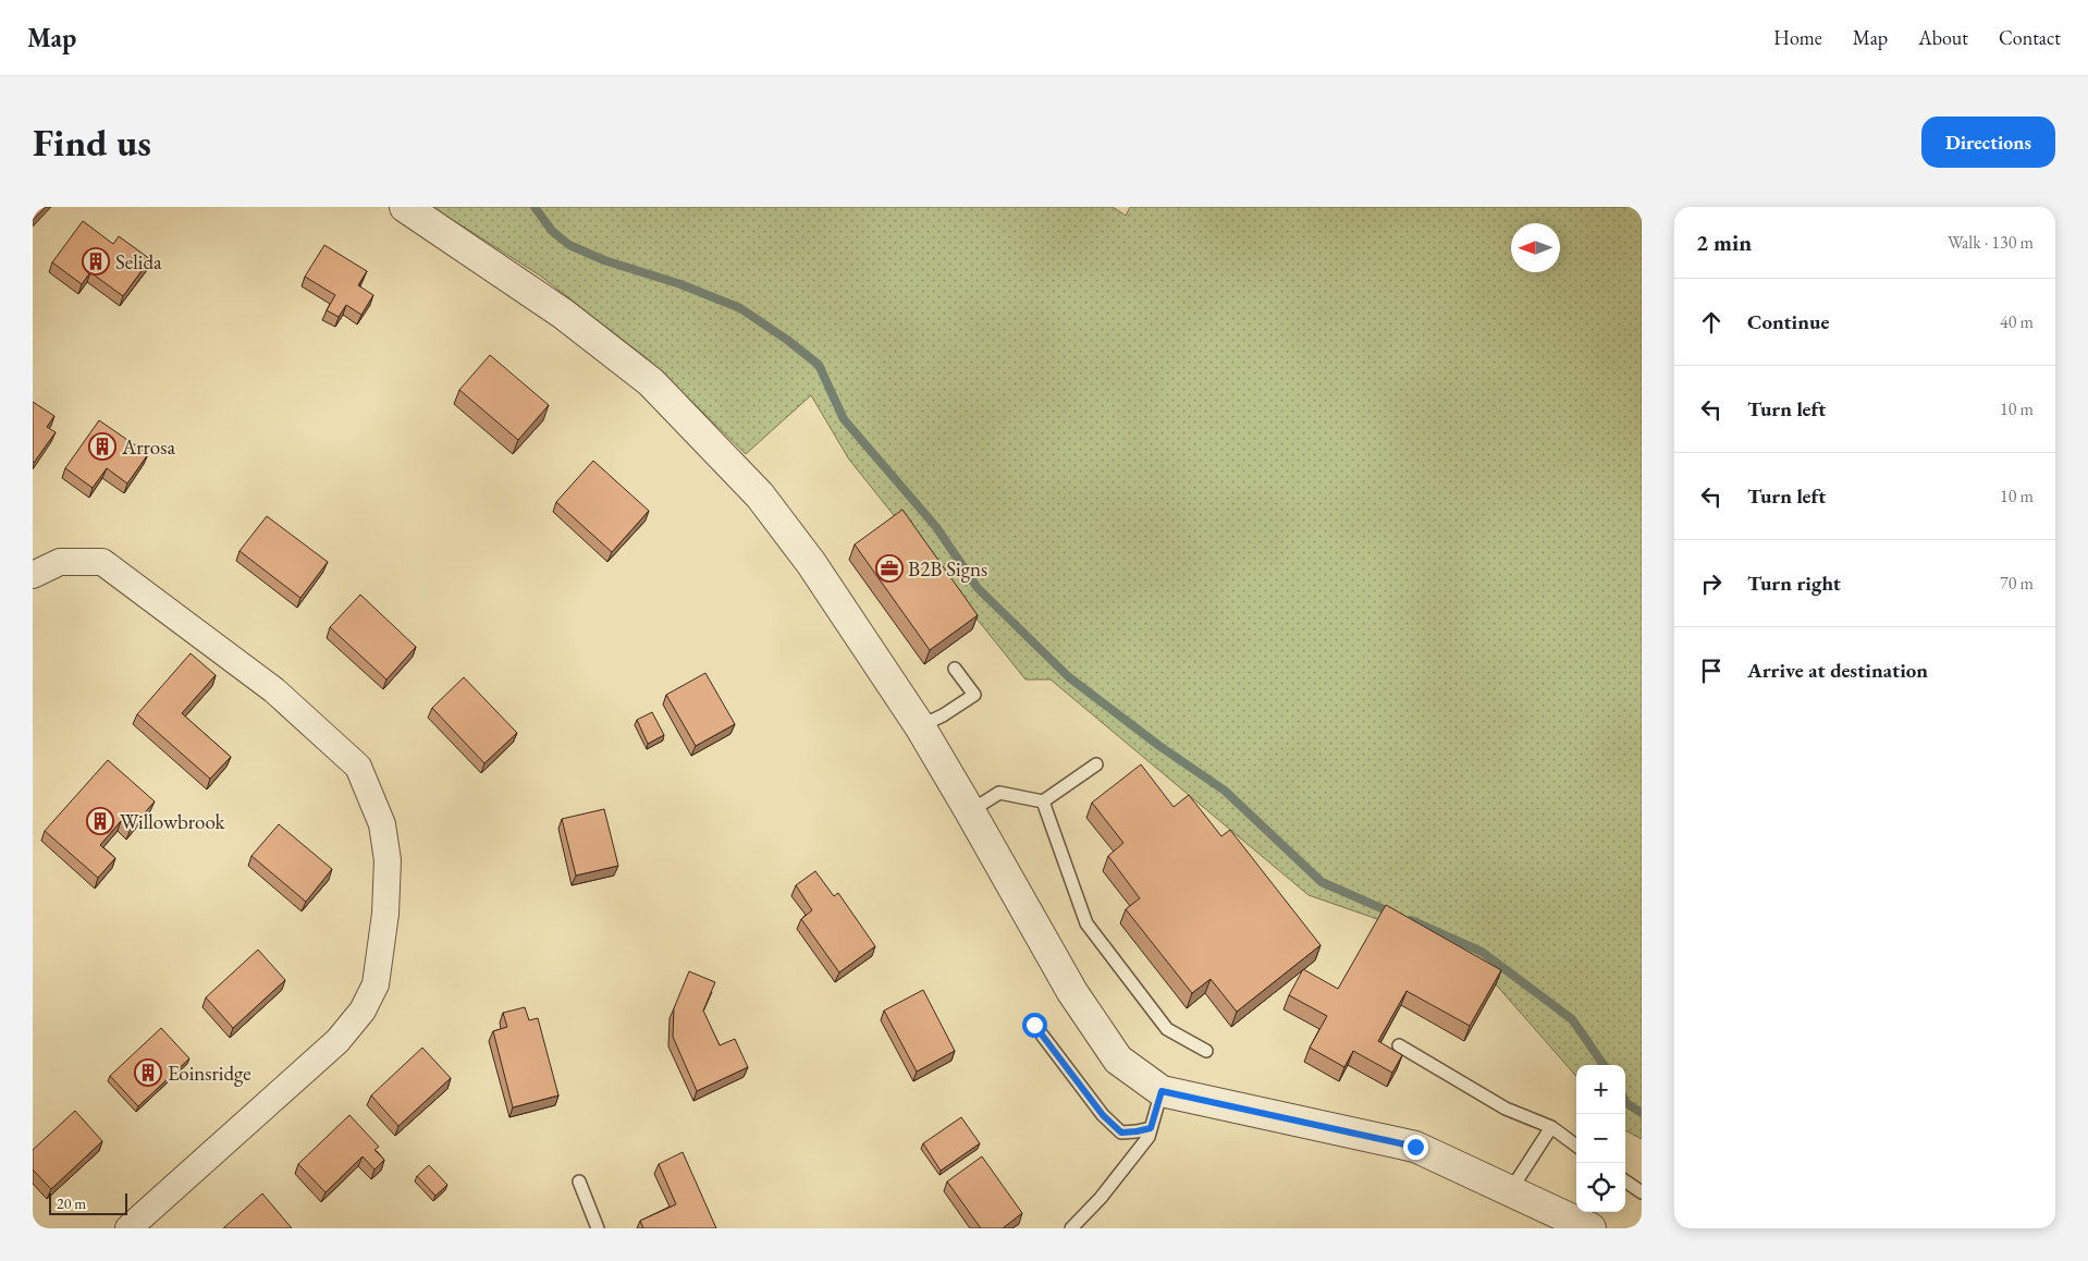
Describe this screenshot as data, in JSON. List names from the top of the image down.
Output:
{
  "places": {
    "building": [
      "Selida",
      "Arrosa",
      "Willowbrook",
      "Eoinsridge"
    ],
    "office": ["B2B Signs"]
  },
  "scale_bar": "20 m",
  "north": "left",
  "page": {
    "header": "Map",
    "nav": [
      "Home",
      "Map",
      "About",
      "Contact"
    ],
    "buttons": "Directions",
    "title": "Find us",
    "heading": ["2 min", "Walk · 130 m"],
    "list": [
      ["Continue", "40 m"],
      ["Turn left", "10 m"],
      ["Turn left", "10 m"],
      ["Turn right", "70 m"],
      "Arrive at destination"
    ],
    "map_buttons": ["+", "−"],
    "scale": "20 m"
  }
}
